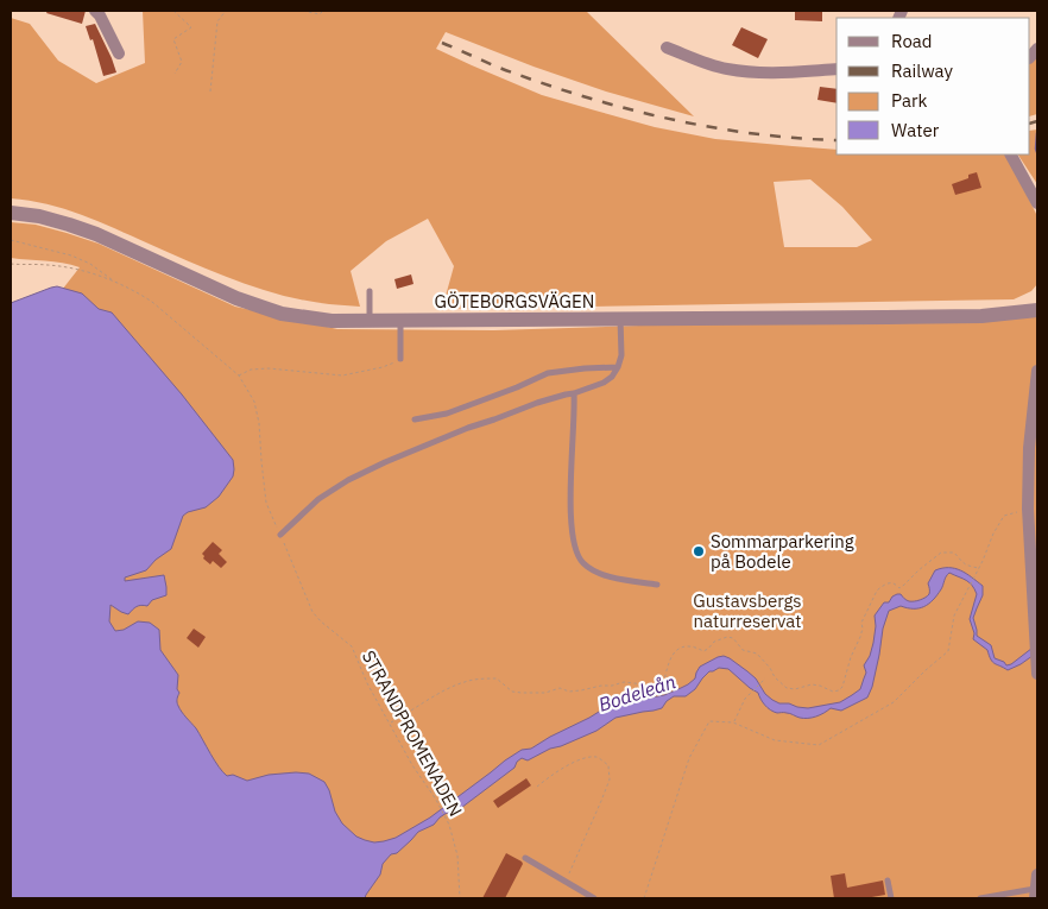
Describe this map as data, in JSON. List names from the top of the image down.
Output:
{
  "streets": {
    "street": ["GÖTEBORGSVÄGEN"],
    "path": ["STRANDPROMENADEN"]
  },
  "water": ["Bodeleån"],
  "parks": ["Gustavsbergs naturreservat"],
  "places": ["Sommarparkering på Bodele"],
  "legend": [
    "Road",
    "Railway",
    "Park",
    "Water"
  ]
}
